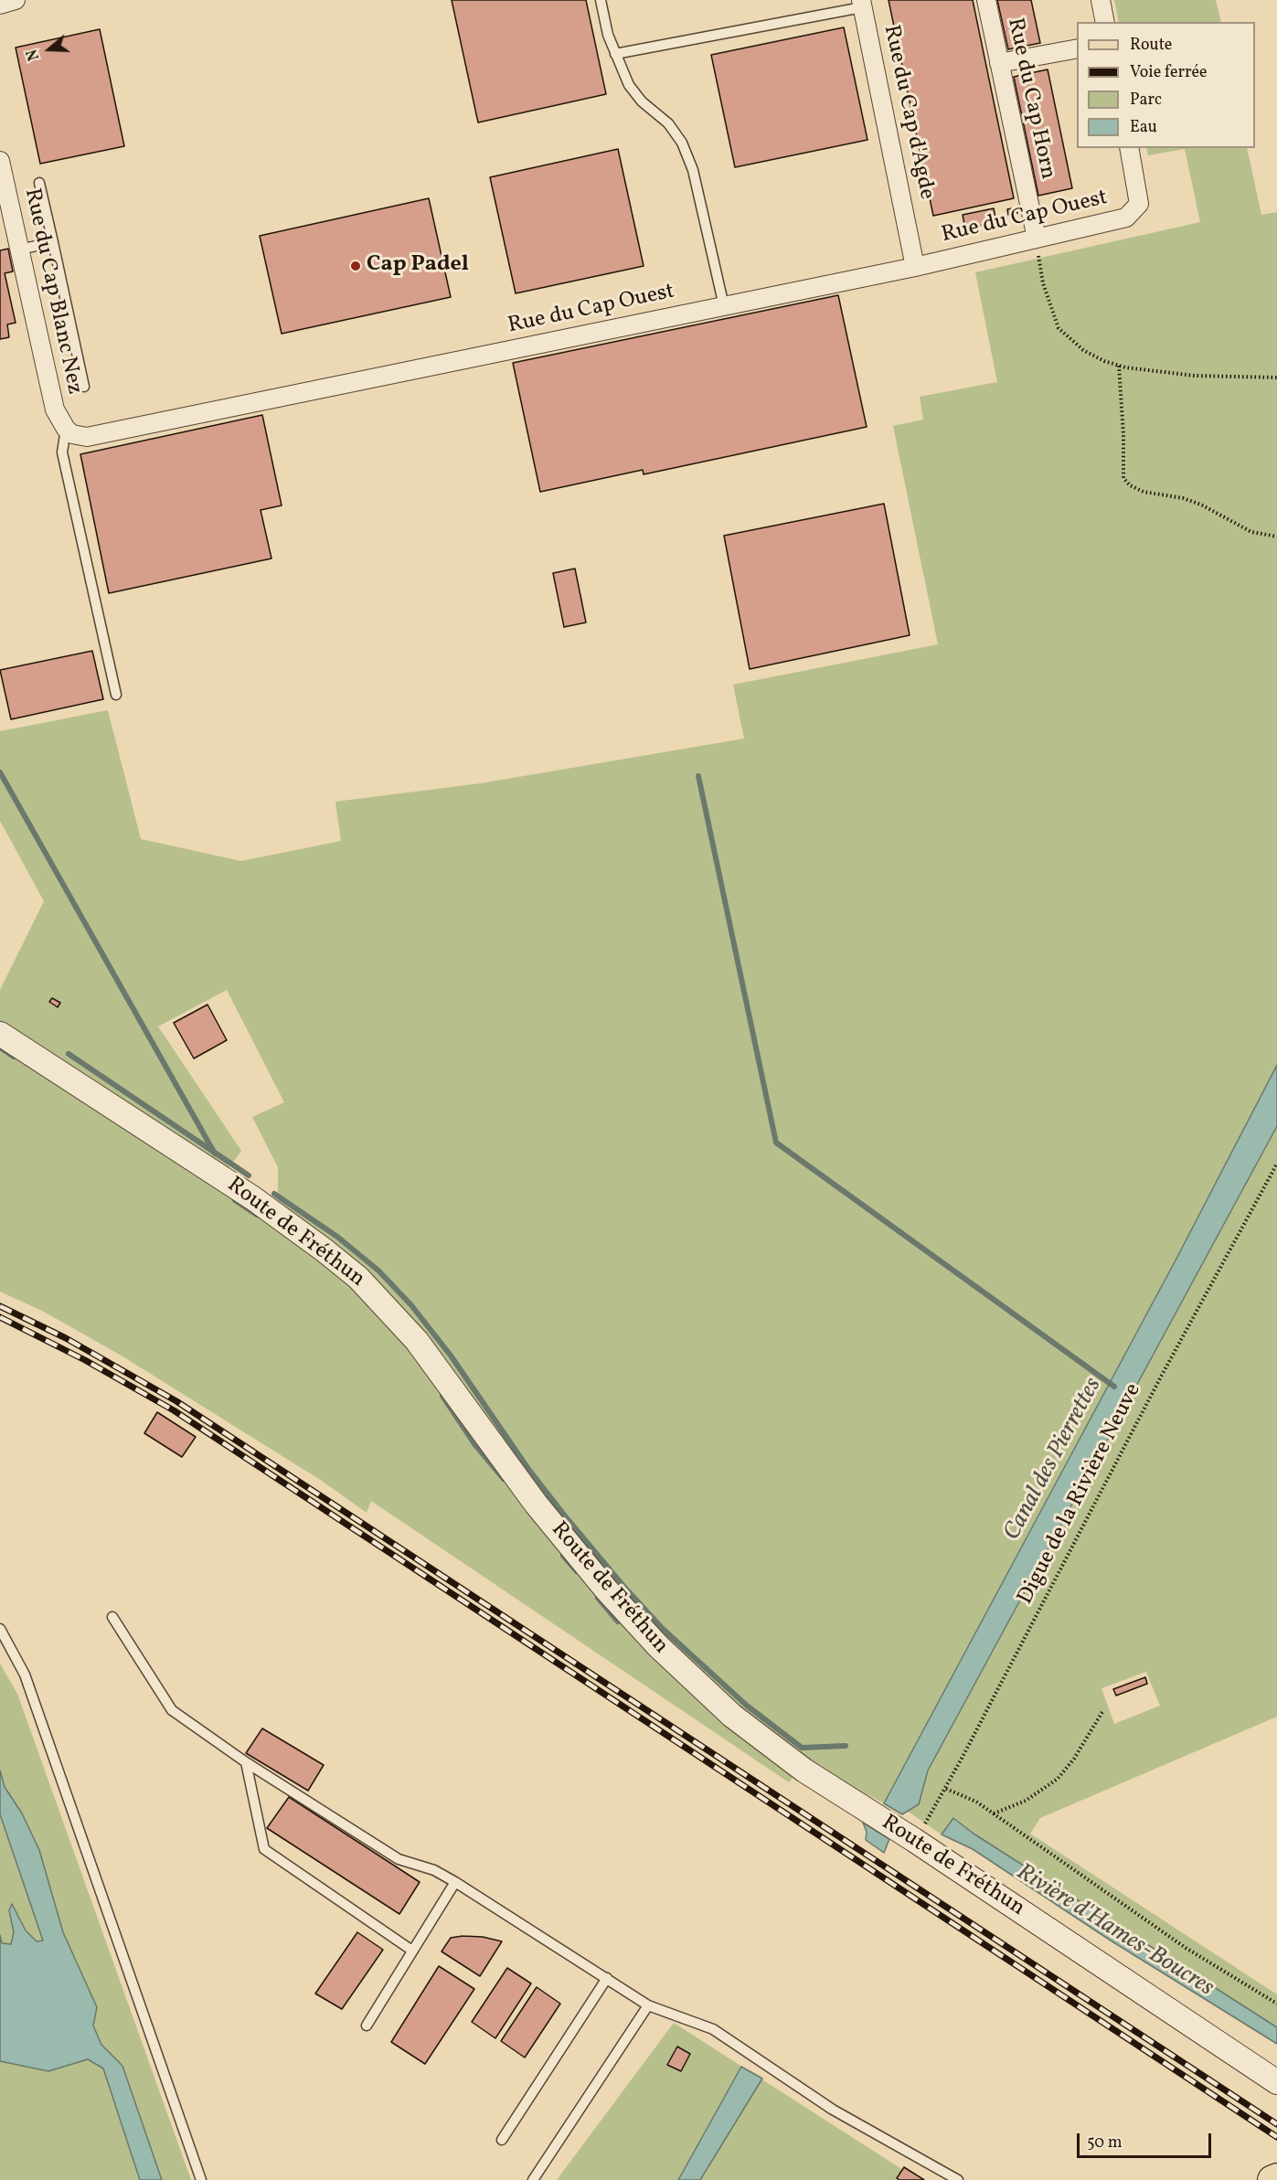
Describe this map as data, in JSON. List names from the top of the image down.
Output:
{
  "streets": {
    "street": [
      "Rue du Cap Horn",
      "Rue du Cap d'Agde",
      "Rue du Cap Ouest",
      "Rue du Cap Blanc Nez",
      "Route de Fréthun"
    ],
    "path": ["Digue de la Rivière Neuve"]
  },
  "crossings": [
    ["Rue du Cap Horn", "Rue du Cap Ouest"],
    ["Rue du Cap d'Agde", "Rue du Cap Ouest"],
    ["Rue du Cap Ouest", "Rue du Cap Blanc Nez"],
    ["Route de Fréthun", "Digue de la Rivière Neuve"]
  ],
  "water": ["Canal des Pierrettes", "Rivière d'Hames-Boucres"],
  "places": ["Cap Padel"],
  "legend": [
    "Route",
    "Voie ferrée",
    "Parc",
    "Eau"
  ],
  "scale_bar": "50 m",
  "north": "left"
}
